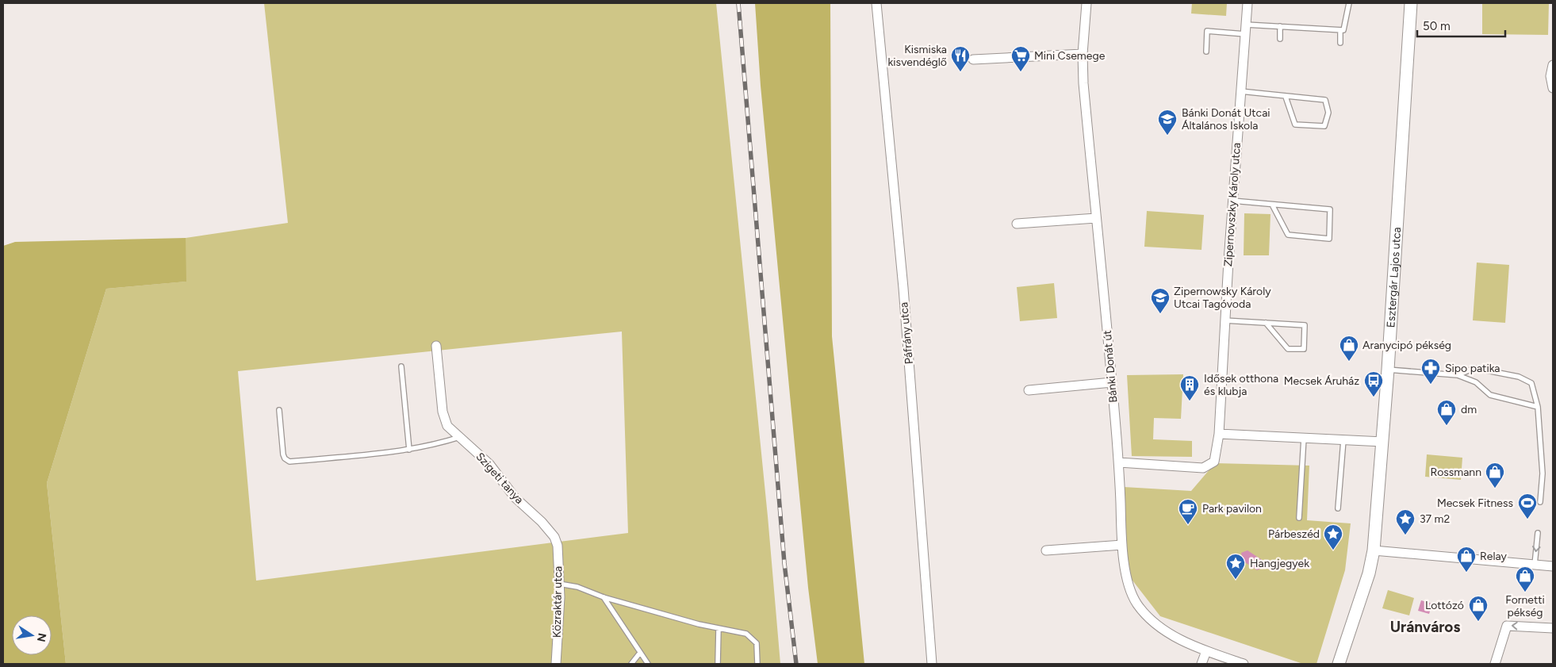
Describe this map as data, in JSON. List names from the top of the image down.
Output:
{
  "streets": {
    "street": [
      "Zipernovszky Károly utca",
      "Esztergár Lajos utca",
      "Páfrány utca",
      "Bánki Donát út",
      "Szigeti tanya",
      "Közraktár utca"
    ]
  },
  "crossings": [
    ["Zipernovszky Károly utca", "Bánki Donát út"],
    ["Szigeti tanya", "Közraktár utca"]
  ],
  "districts": ["Uránváros"],
  "places": {
    "restaurant": ["Kismiska kisvendéglő"],
    "supermarket": ["Mini Csemege"],
    "school or university": ["Bánki Donát Utcai Általános Iskola", "Zipernowsky Károly Utcai Tagóvoda"],
    "shop": [
      "Aranycipó pékség",
      "dm",
      "Rossmann",
      "Relay",
      "Fornetti pékség",
      "Lottózó"
    ],
    "pharmacy": ["Sipo patika"],
    "bus stop": ["Mecsek Áruház"],
    "building": ["Idősek otthona és klubja"],
    "sports": ["Mecsek Fitness"],
    "cafe": ["Park pavilon"],
    "place": ["37 m2", "Párbeszéd", "Hangjegyek"]
  },
  "scale_bar": "50 m",
  "north": "right"
}
